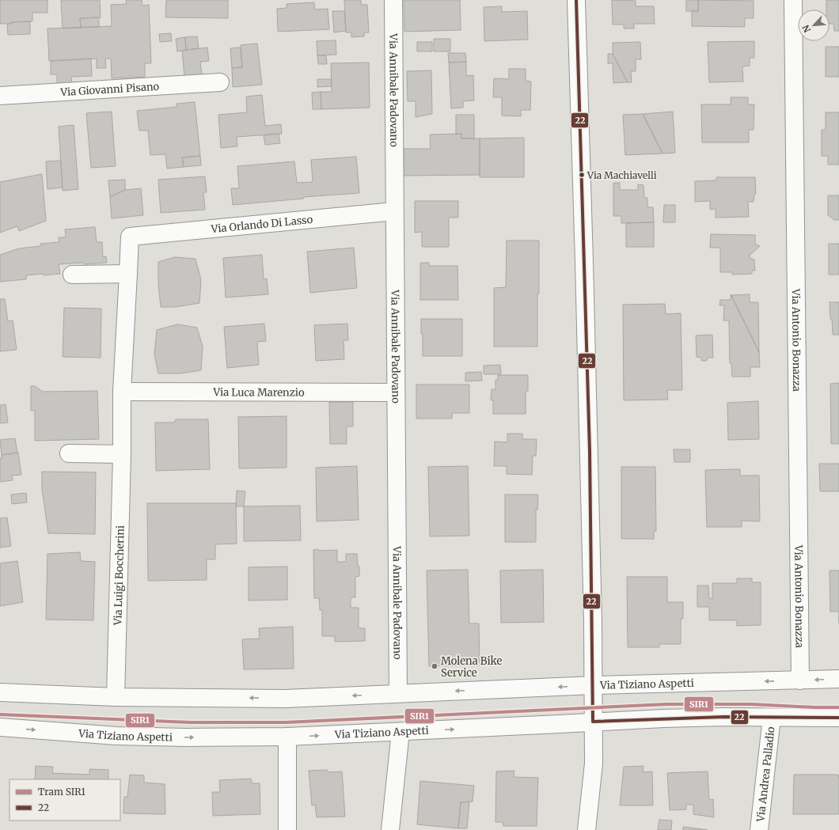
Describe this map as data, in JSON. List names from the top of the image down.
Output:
{
  "streets": {
    "street": [
      "Via Giovanni Pisano",
      "Via Annibale Padovano",
      "Via Orlando Di Lasso",
      "Via Antonio Bonazza",
      "Via Luca Marenzio",
      "Via Luigi Boccherini",
      "Via Tiziano Aspetti",
      "Via Andrea Palladio"
    ]
  },
  "crossings": [
    ["Via Annibale Padovano", "Via Orlando Di Lasso"],
    ["Via Annibale Padovano", "Via Luca Marenzio"],
    ["Via Annibale Padovano", "Via Tiziano Aspetti"],
    ["Via Orlando Di Lasso", "Via Luigi Boccherini"],
    ["Via Antonio Bonazza", "Via Tiziano Aspetti"],
    ["Via Luca Marenzio", "Via Luigi Boccherini"],
    ["Via Luigi Boccherini", "Via Tiziano Aspetti"],
    ["Via Tiziano Aspetti", "Via Andrea Palladio"]
  ],
  "places": ["Via Machiavelli", "Molena Bike Service"],
  "lines": ["transit line 22", "tram line SIR1"],
  "legend": ["Tram SIR1", "22"],
  "north": "bottom left"
}
